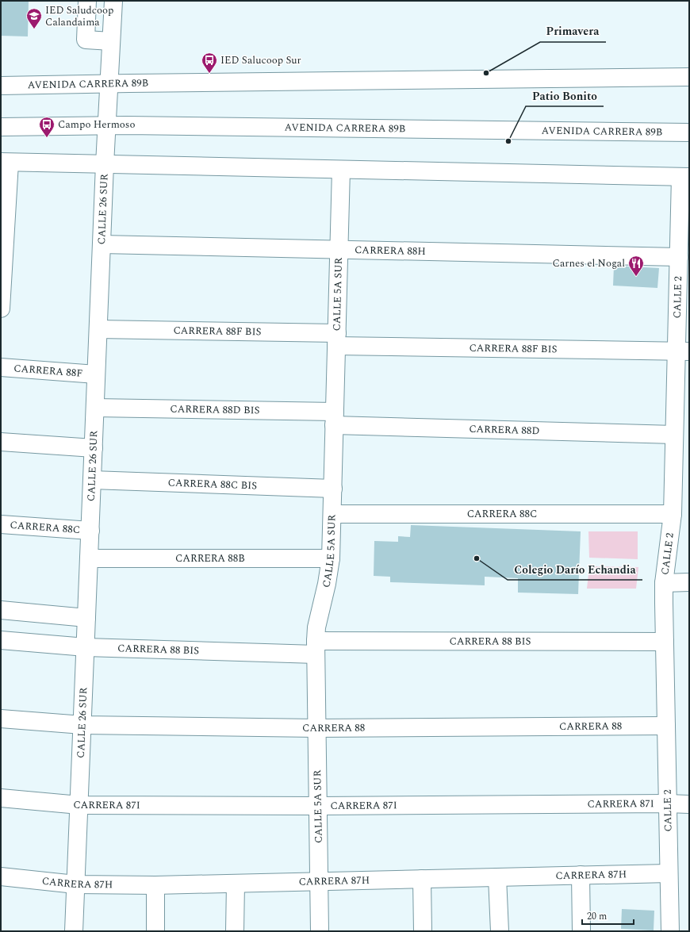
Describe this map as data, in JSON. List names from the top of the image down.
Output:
{
  "streets": {
    "street": [
      "AVENIDA CARRERA 89B",
      "CALLE 26 SUR",
      "CARRERA 88H",
      "CALLE 5A SUR",
      "CALLE 2",
      "CARRERA 88F BIS",
      "CARRERA 88F",
      "CARRERA 88D BIS",
      "CARRERA 88D",
      "CARRERA 88C BIS",
      "CARRERA 88C",
      "CARRERA 88B",
      "CARRERA 88 BIS",
      "CARRERA 88",
      "CARRERA 87I",
      "CARRERA 87H"
    ]
  },
  "crossings": [
    ["AVENIDA CARRERA 89B", "CALLE 26 SUR"],
    ["CALLE 26 SUR", "CARRERA 88H"],
    ["CALLE 26 SUR", "CARRERA 88F BIS"],
    ["CALLE 26 SUR", "CARRERA 88F"],
    ["CALLE 26 SUR", "CARRERA 88D BIS"],
    ["CALLE 26 SUR", "CARRERA 88C BIS"],
    ["CALLE 26 SUR", "CARRERA 88C"],
    ["CALLE 26 SUR", "CARRERA 88B"],
    ["CALLE 26 SUR", "CARRERA 88 BIS"],
    ["CALLE 26 SUR", "CARRERA 88"],
    ["CALLE 26 SUR", "CARRERA 87I"],
    ["CALLE 26 SUR", "CARRERA 87H"],
    ["CARRERA 88H", "CALLE 5A SUR"],
    ["CARRERA 88H", "CALLE 2"],
    ["CALLE 5A SUR", "CARRERA 88F BIS"],
    ["CALLE 5A SUR", "CARRERA 88D BIS"],
    ["CALLE 5A SUR", "CARRERA 88D"],
    ["CALLE 5A SUR", "CARRERA 88C BIS"],
    ["CALLE 5A SUR", "CARRERA 88C"],
    ["CALLE 5A SUR", "CARRERA 88B"],
    ["CALLE 5A SUR", "CARRERA 88 BIS"],
    ["CALLE 5A SUR", "CARRERA 88"],
    ["CALLE 5A SUR", "CARRERA 87I"],
    ["CALLE 5A SUR", "CARRERA 87H"],
    ["CALLE 2", "CARRERA 88F BIS"],
    ["CALLE 2", "CARRERA 88D"],
    ["CALLE 2", "CARRERA 88C"],
    ["CALLE 2", "CARRERA 88 BIS"],
    ["CALLE 2", "CARRERA 88"],
    ["CALLE 2", "CARRERA 87I"],
    ["CALLE 2", "CARRERA 87H"],
    ["CARRERA 88D BIS", "CARRERA 88D"]
  ],
  "places": {
    "school or university": ["IED Saludcoop Calandaima"],
    "other": ["Primavera", "Patio Bonito", "Colegio Darío Echandia"],
    "bus stop": ["IED Salucoop Sur", "Campo Hermoso"],
    "restaurant": ["Carnes el Nogal"]
  },
  "scale_bar": "20 m"
}
